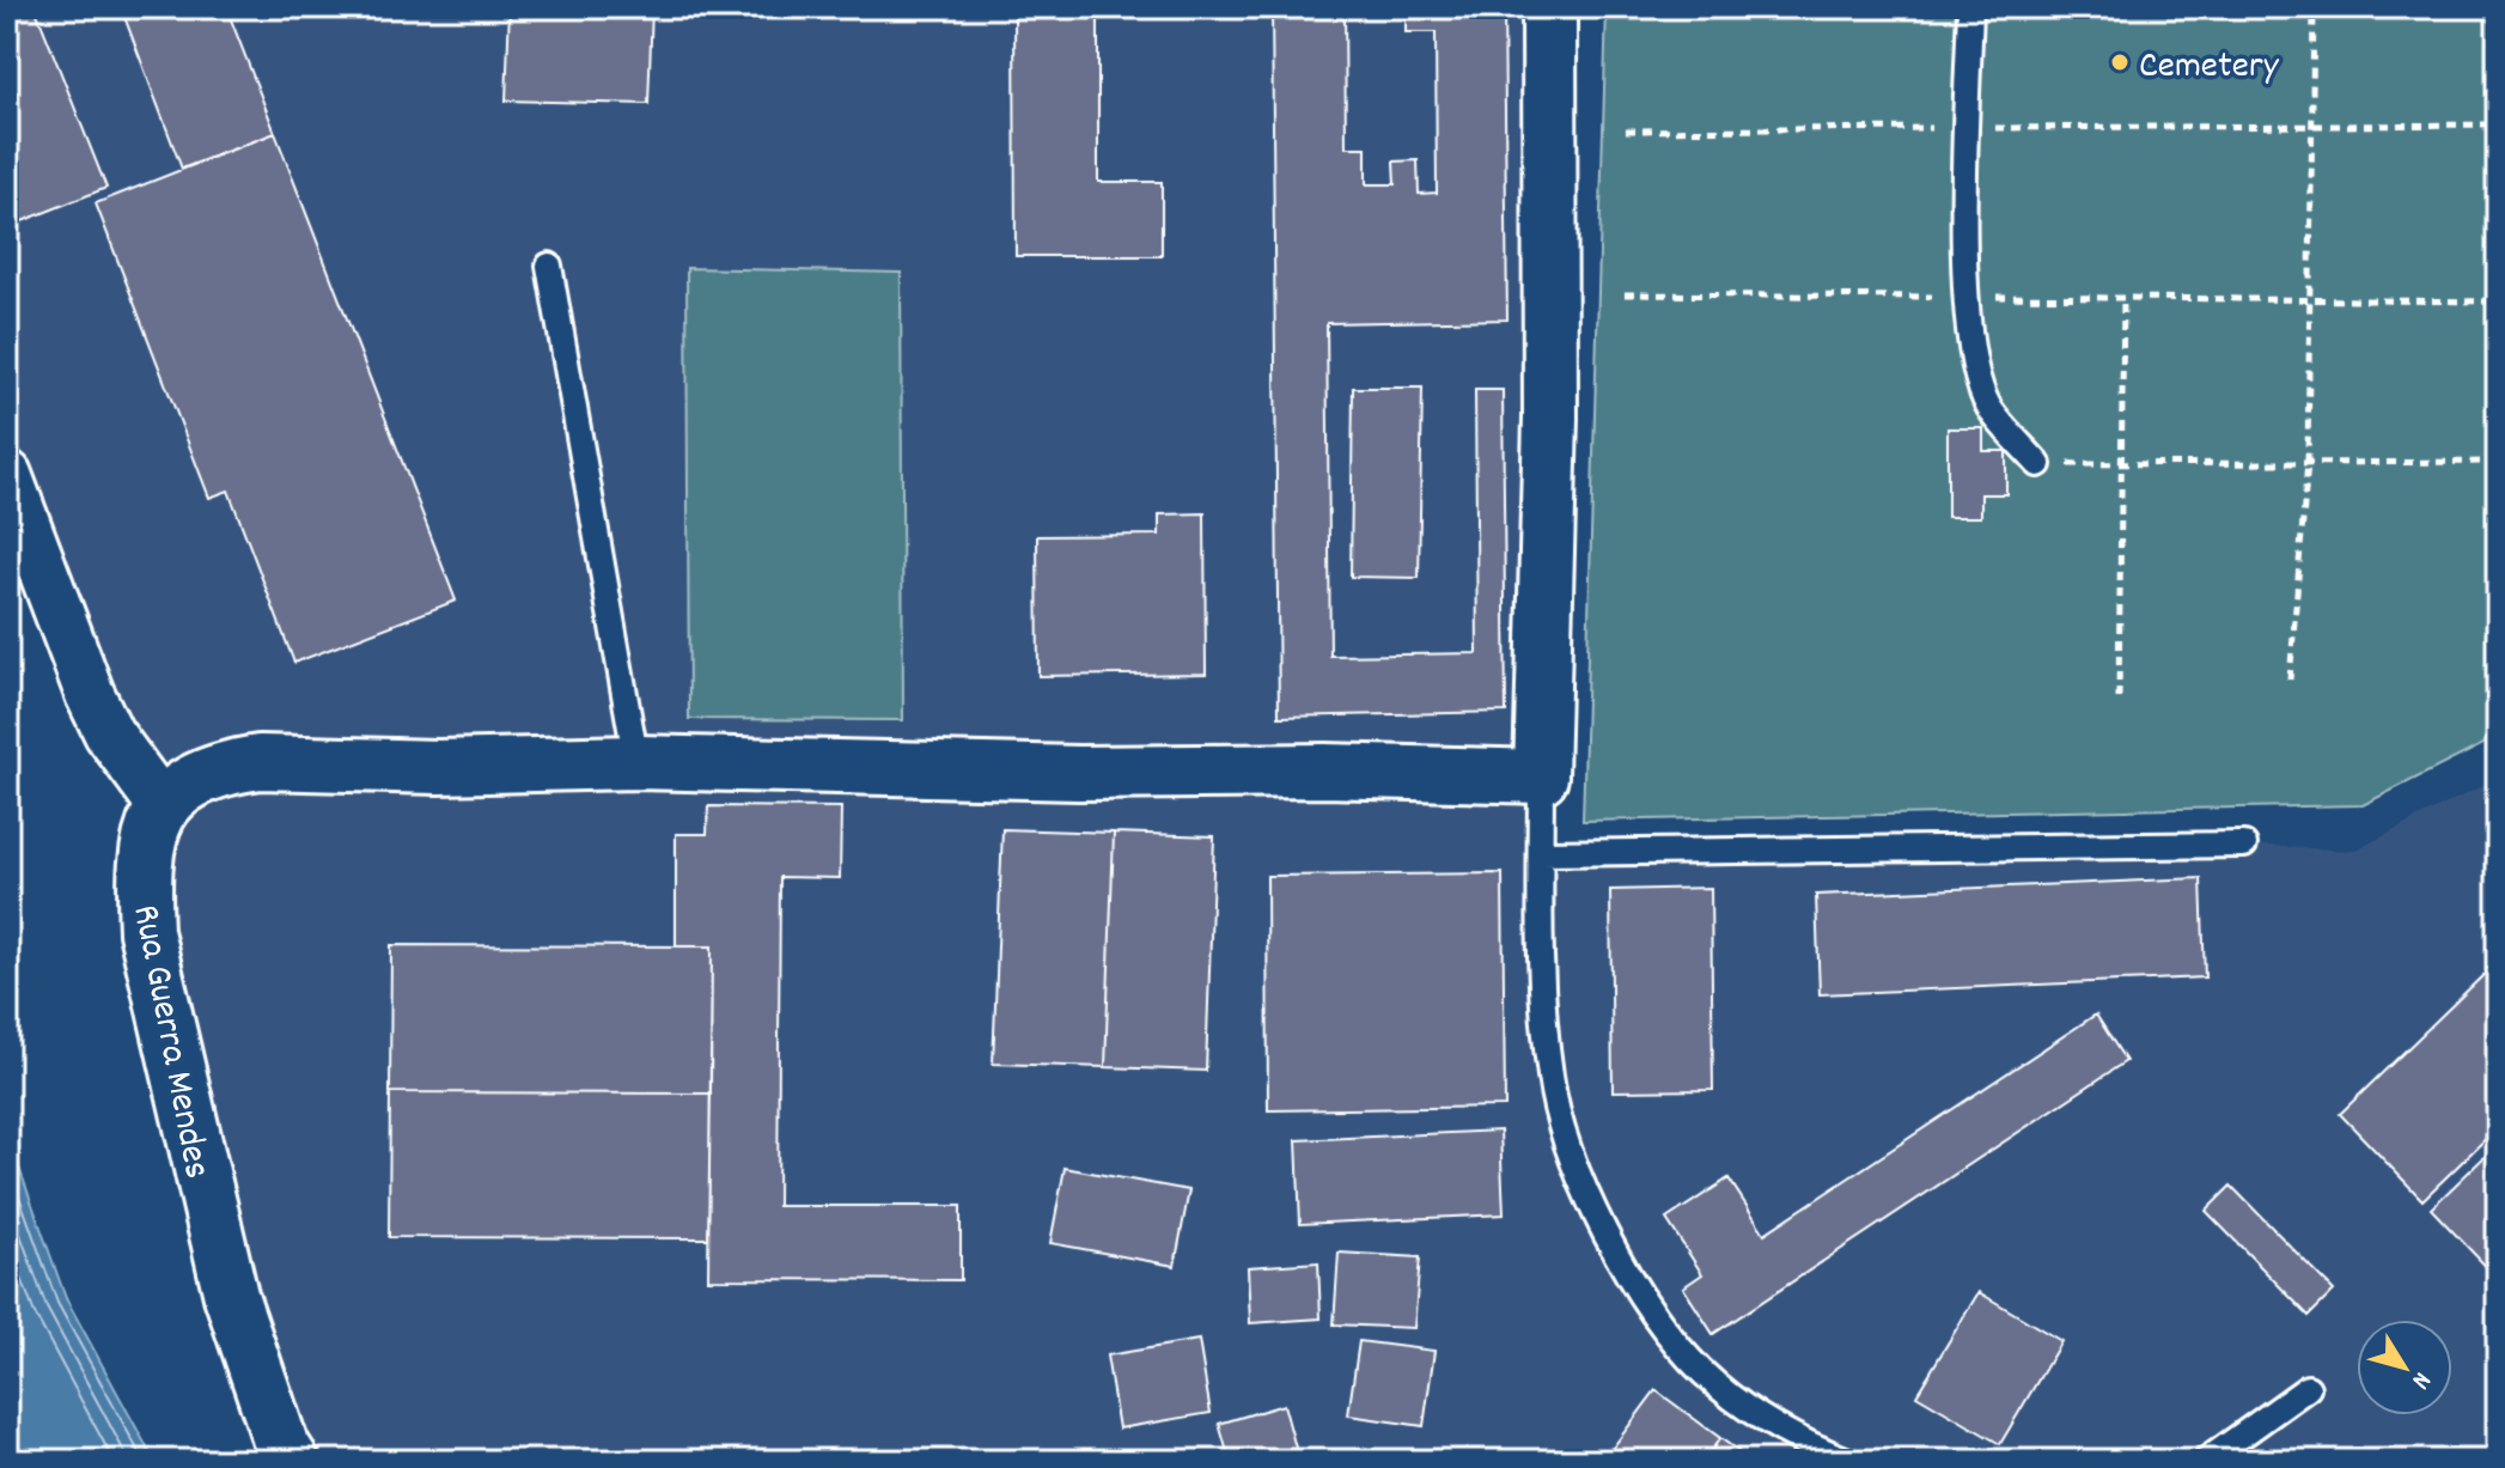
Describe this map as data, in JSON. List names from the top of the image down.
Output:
{
  "streets": {
    "street": ["Rua Guerra Mendes"]
  },
  "places": ["Cemetery"],
  "north": "bottom right"
}
